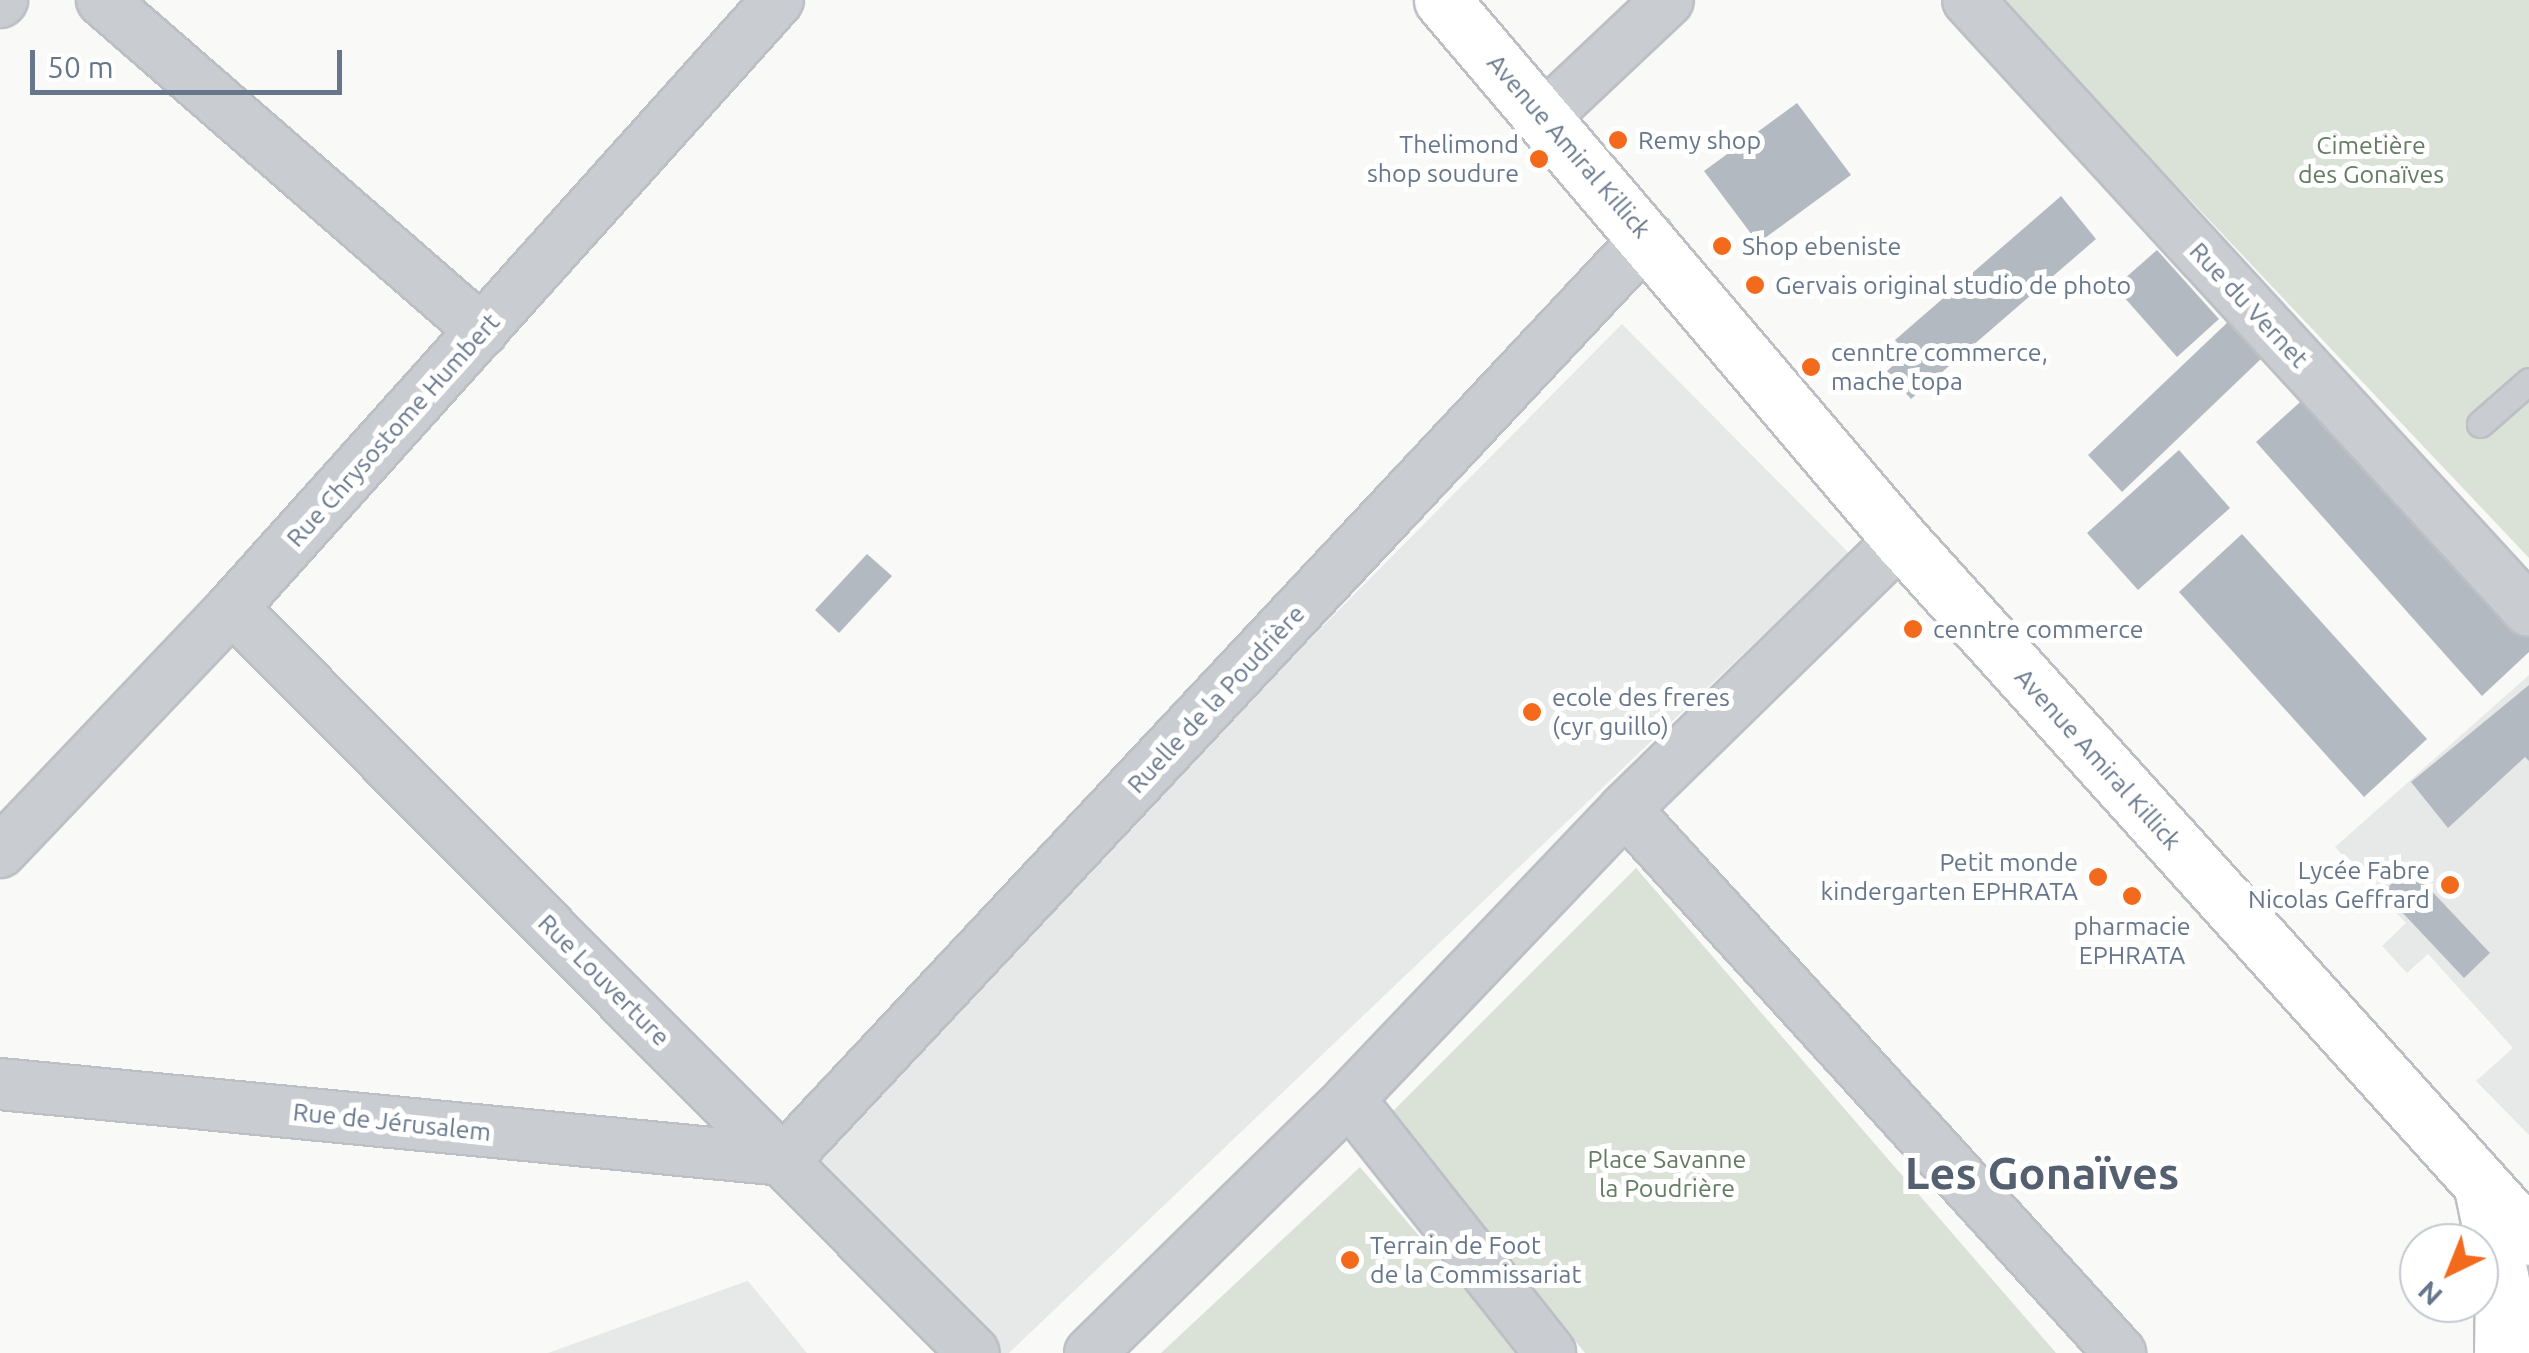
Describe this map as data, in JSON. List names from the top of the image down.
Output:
{
  "streets": {
    "main road": ["Avenue Amiral Killick"],
    "street": [
      "Rue du Vernet",
      "Rue Chrysostome Humbert",
      "Ruelle de la Poudrière",
      "Rue Louverture",
      "Rue de Jérusalem"
    ]
  },
  "crossings": [
    ["Avenue Amiral Killick", "Ruelle de la Poudrière"],
    ["Rue Chrysostome Humbert", "Rue Louverture"],
    ["Ruelle de la Poudrière", "Rue Louverture"],
    ["Ruelle de la Poudrière", "Rue de Jérusalem"],
    ["Rue Louverture", "Rue de Jérusalem"]
  ],
  "districts": ["Les Gonaïves"],
  "parks": ["Cimetière des Gonaïves", "Place Savanne la Poudrière"],
  "places": [
    "Remy shop",
    "Thelimond shop soudure",
    "Shop ebeniste",
    "Gervais original studio de photo",
    "cenntre commerce, mache topa",
    "cenntre commerce",
    "ecole des freres (cyr guillo)",
    "Petit monde kindergarten EPHRATA",
    "Lycée Fabre Nicolas Geffrard",
    "pharmacie EPHRATA",
    "Terrain de Foot de la Commissariat"
  ],
  "scale_bar": "50 m",
  "north": "bottom left"
}
